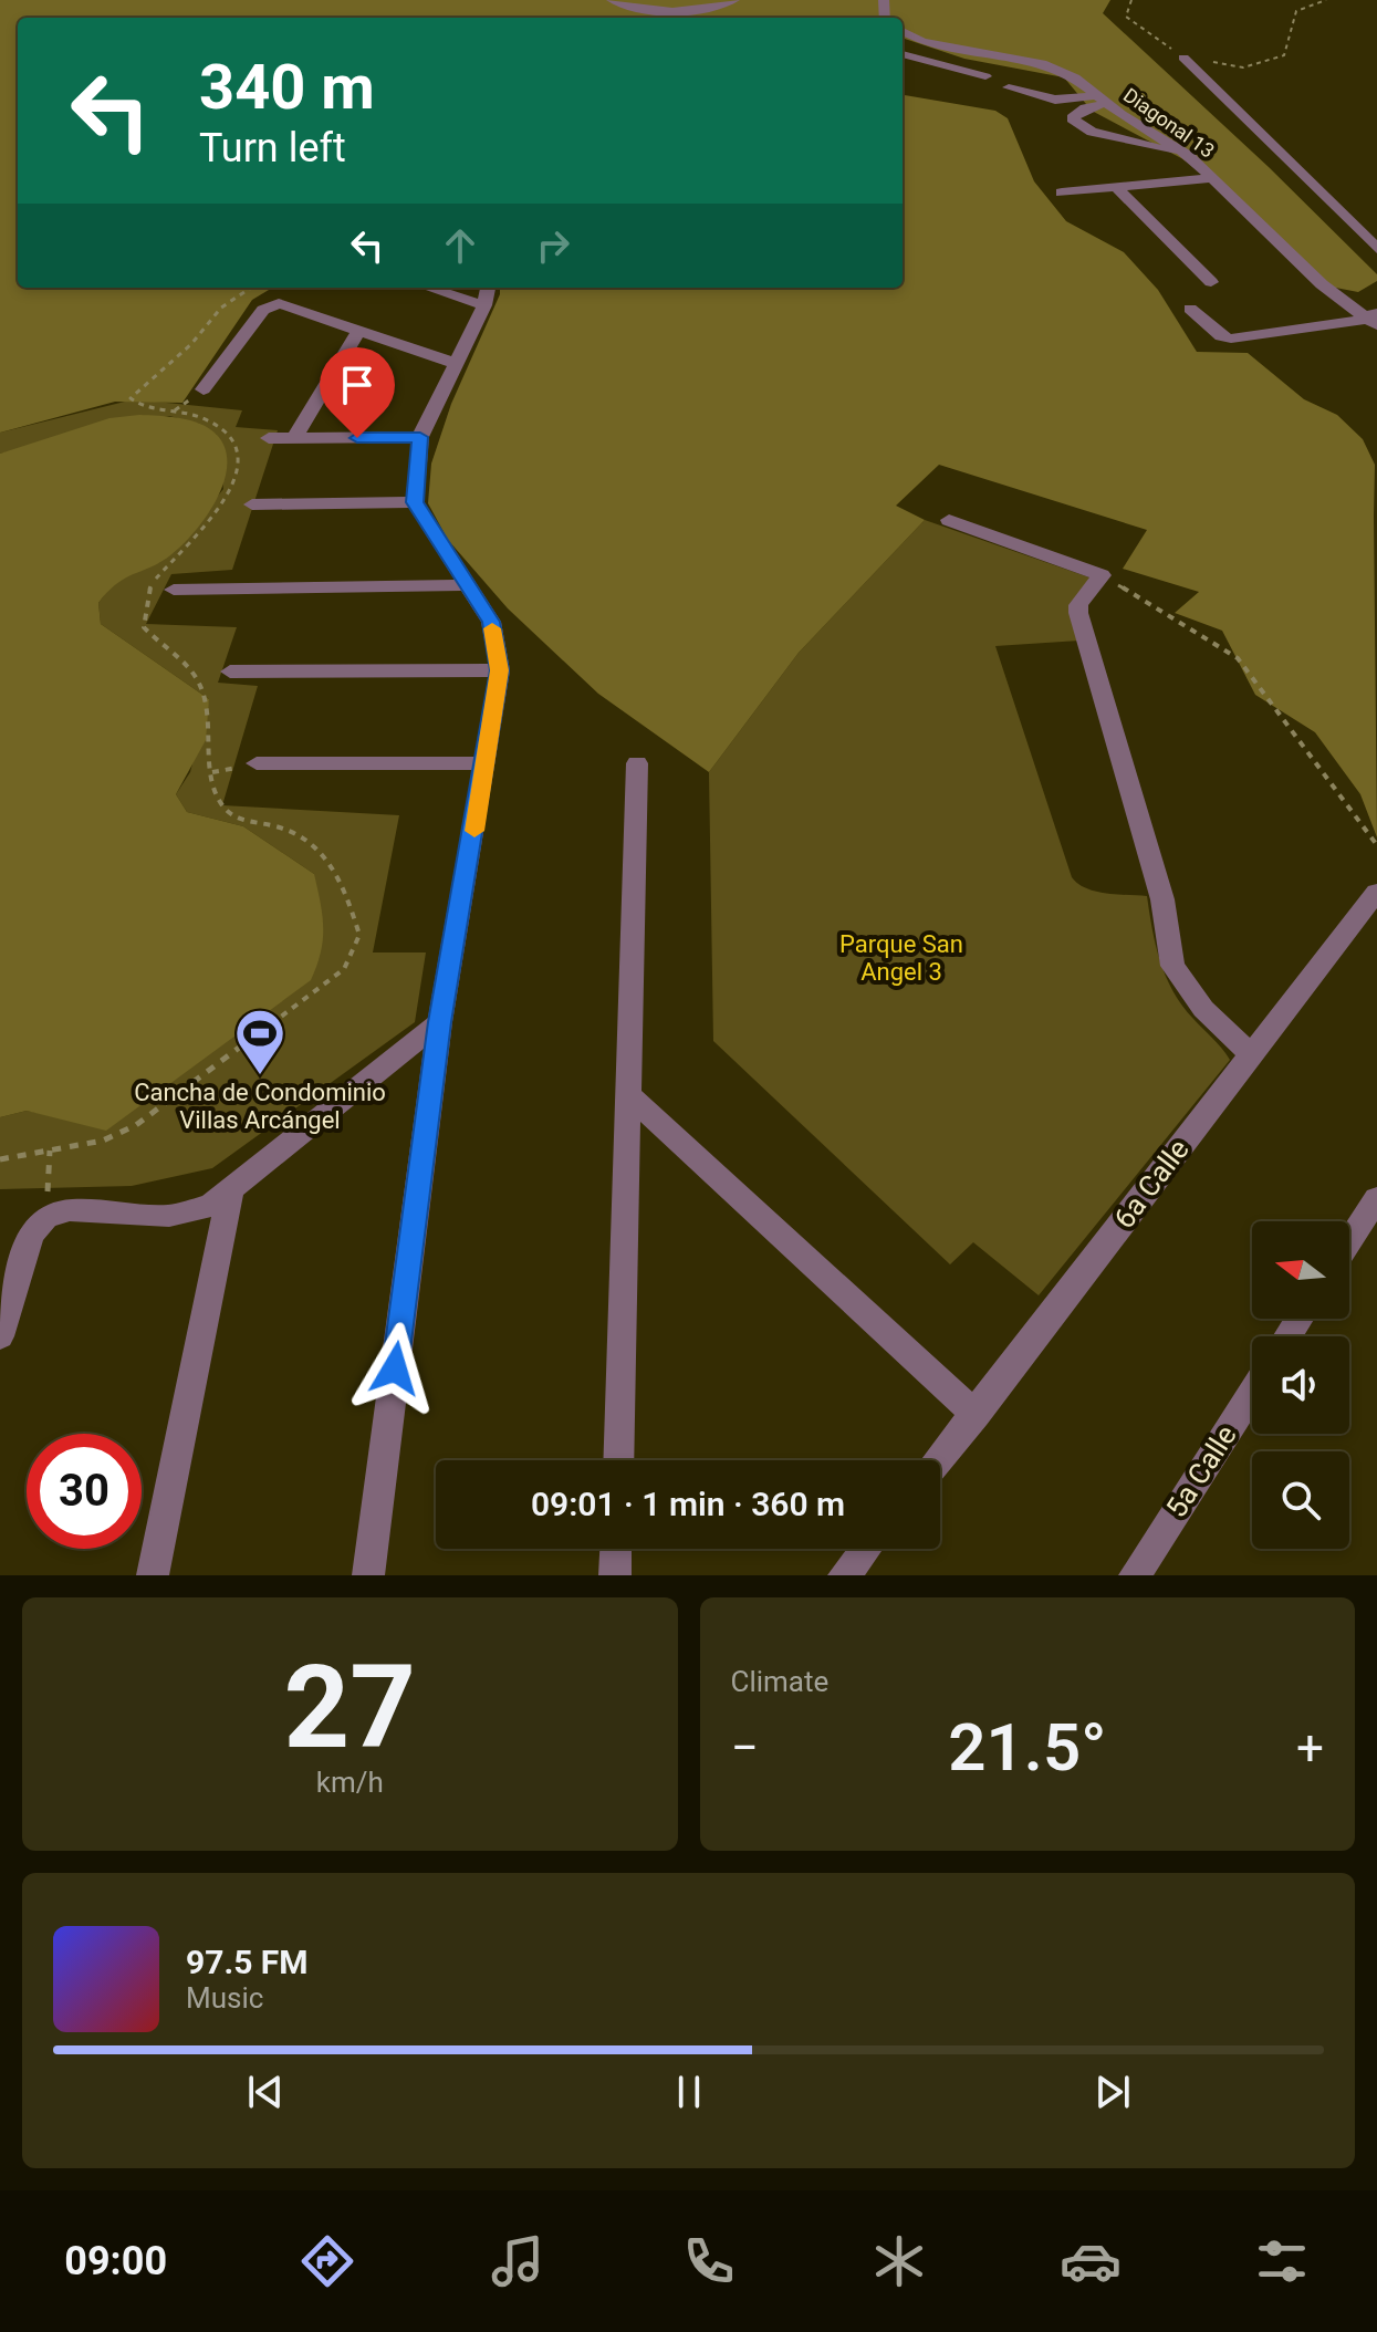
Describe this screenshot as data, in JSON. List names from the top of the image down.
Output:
{
  "streets": {
    "street": ["Diagonal 13", "6a Calle", "5a Calle"]
  },
  "parks": ["Parque San Angel 3"],
  "places": {
    "sports": ["Cancha de Condominio Villas Arcángel"]
  },
  "north": "left",
  "page": {
    "turn": ["340 m", "Turn left"],
    "limit": "30",
    "trip": "09:01 · 1 min · 360 m",
    "tile": [
      ["27", "km/h"],
      "Climate"
    ],
    "heat": ["−", "21.5°", "+"],
    "song": ["97.5 FM", "Music"],
    "tabs": "09:00"
  }
}
